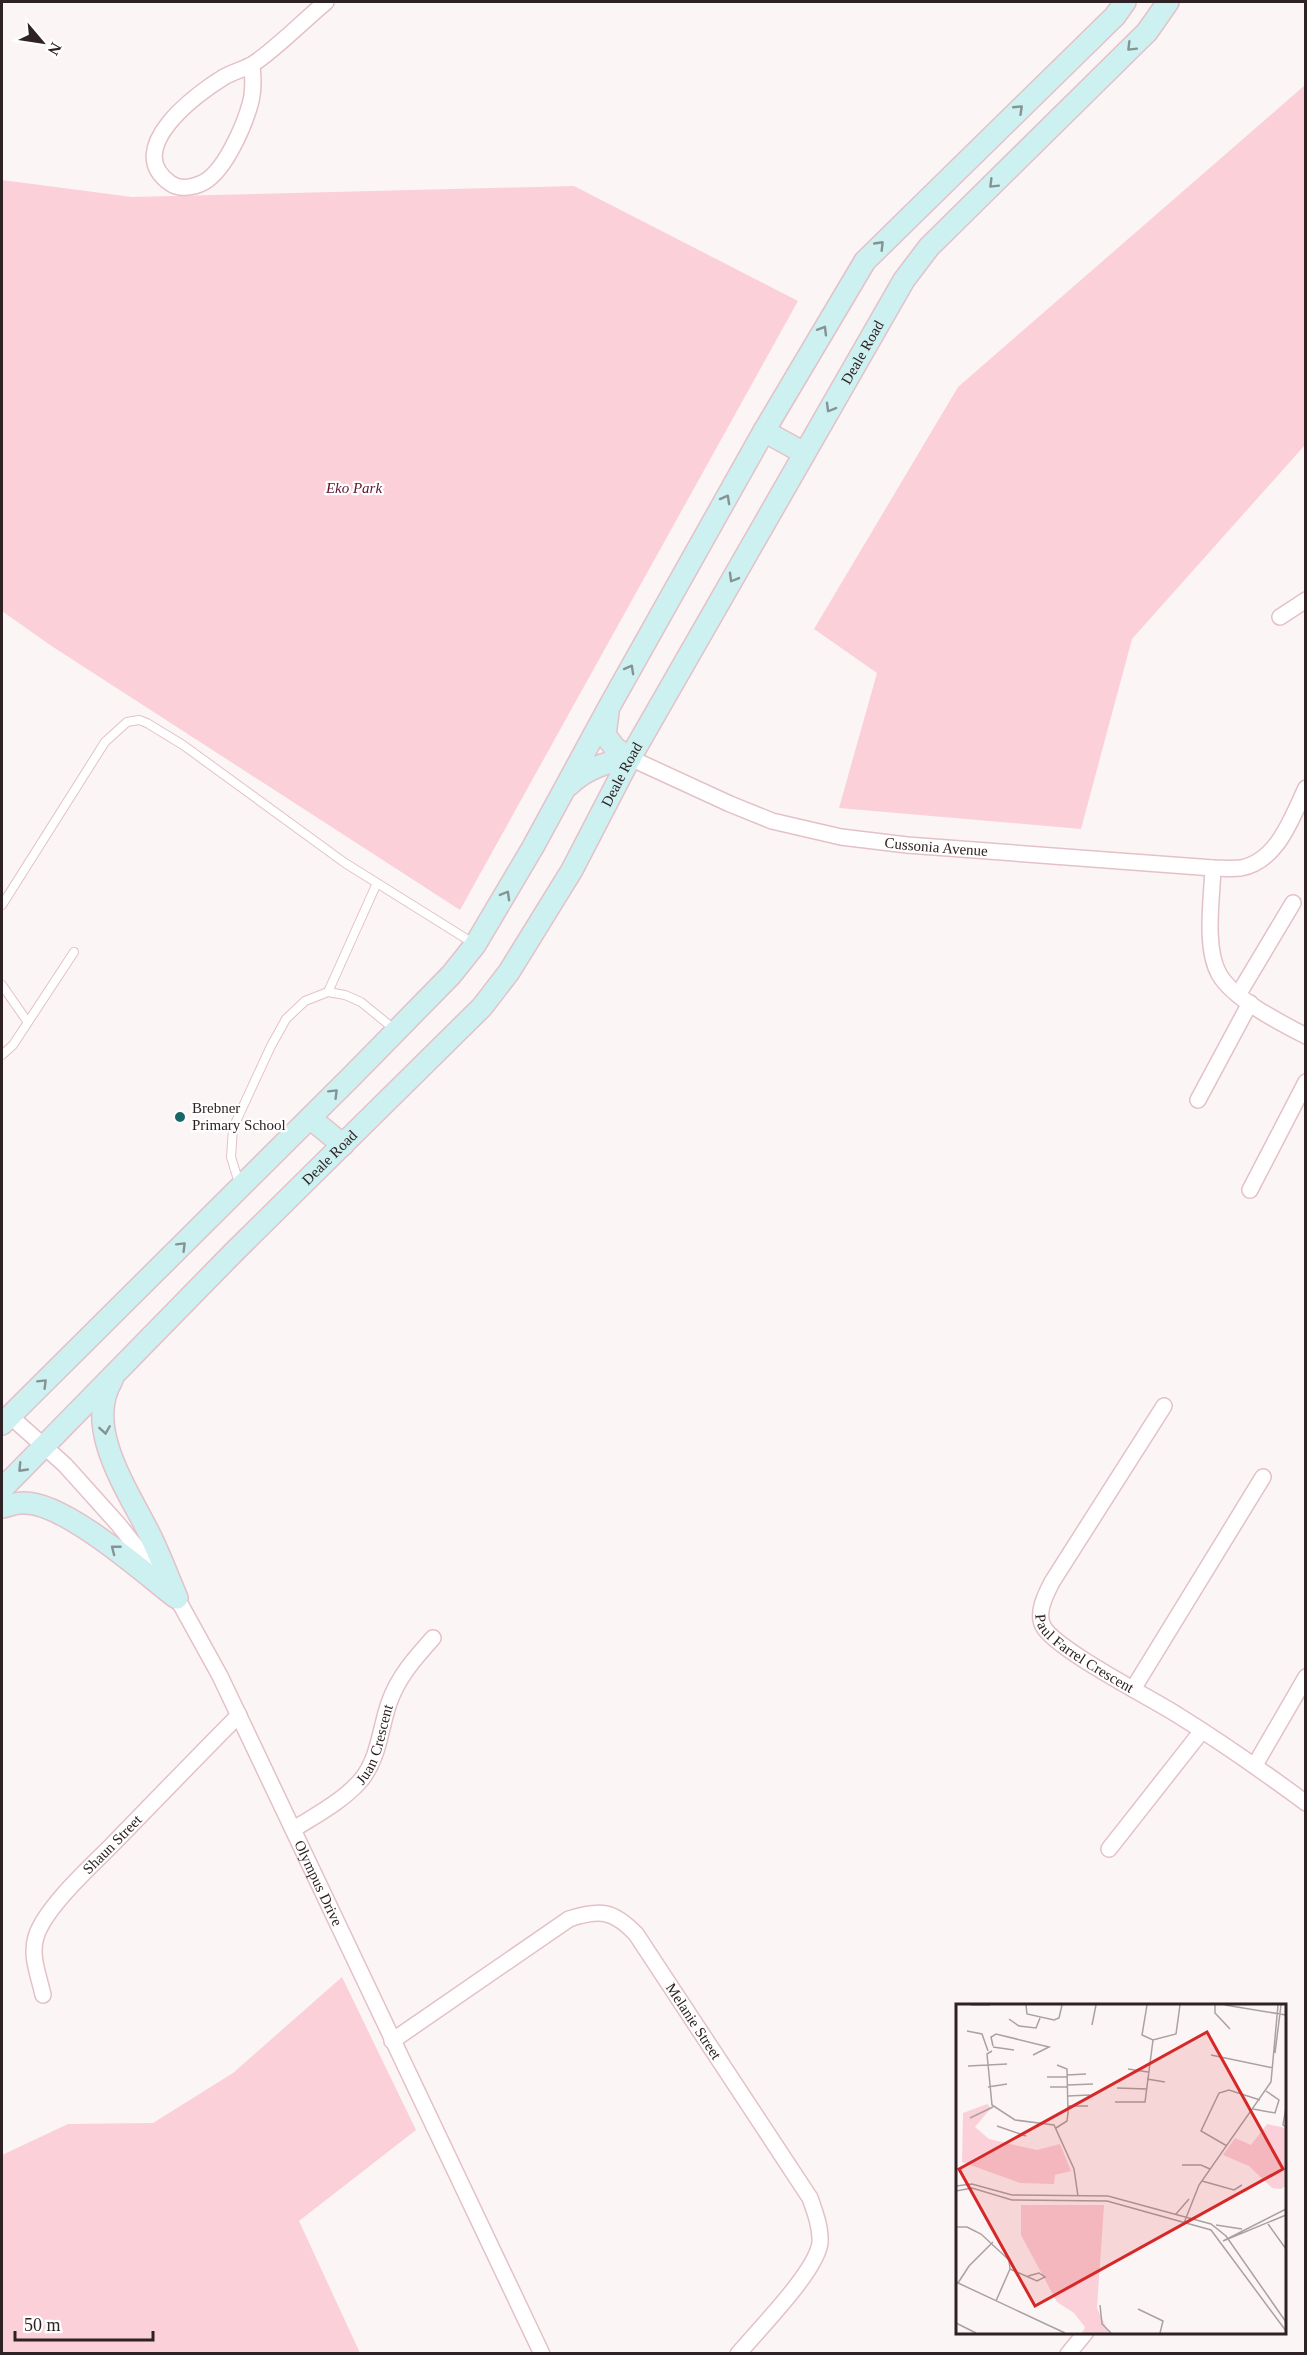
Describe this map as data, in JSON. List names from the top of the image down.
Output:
{
  "streets": {
    "street": [
      "Deale Road",
      "Cussonia Avenue",
      "Paul Farrel Crescent",
      "Juan Crescent",
      "Shaun Street",
      "Olympus Drive",
      "Melanie Street"
    ]
  },
  "crossings": [
    ["Deale Road", "Cussonia Avenue"],
    ["Deale Road", "Olympus Drive"],
    ["Juan Crescent", "Olympus Drive"],
    ["Shaun Street", "Olympus Drive"],
    ["Olympus Drive", "Melanie Street"]
  ],
  "parks": ["Eko Park"],
  "places": ["Brebner Primary School"],
  "scale_bar": "50 m",
  "north": "bottom right"
}
